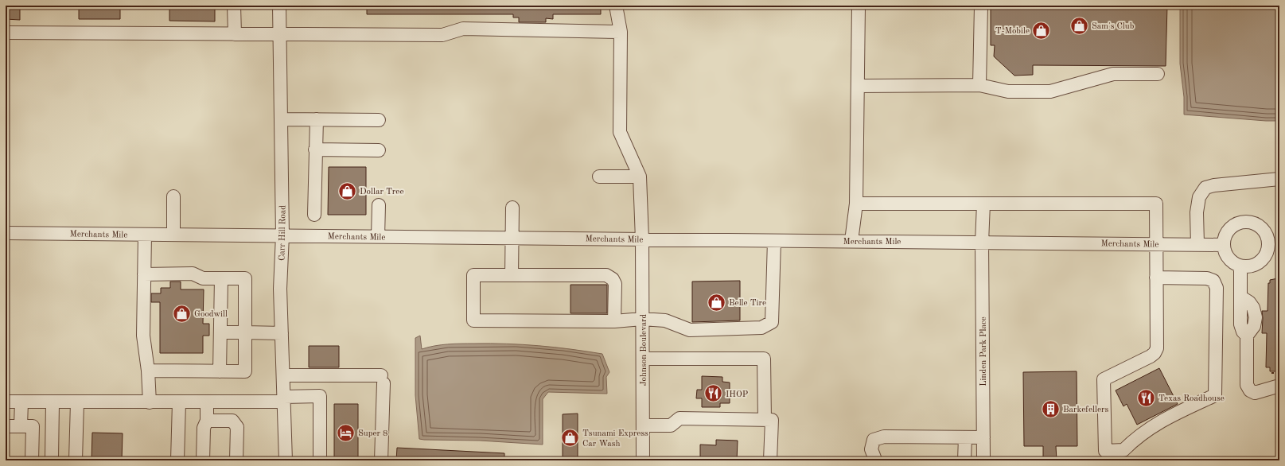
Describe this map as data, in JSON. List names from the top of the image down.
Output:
{
  "streets": {
    "street": [
      "Carr Hill Road",
      "Merchants Mile",
      "Johnson Boulevard",
      "Linden Park Place"
    ]
  },
  "crossings": [
    ["Carr Hill Road", "Merchants Mile"],
    ["Merchants Mile", "Johnson Boulevard"],
    ["Merchants Mile", "Linden Park Place"]
  ],
  "places": {
    "shop": [
      "Sam's Club",
      "T-Mobile",
      "Dollar Tree",
      "Belle Tire",
      "Goodwill",
      "Tsunami Express Car Wash"
    ],
    "restaurant": ["IHOP", "Texas Roadhouse"],
    "building": ["Barkefellers"],
    "hotel": ["Super 8"]
  }
}
